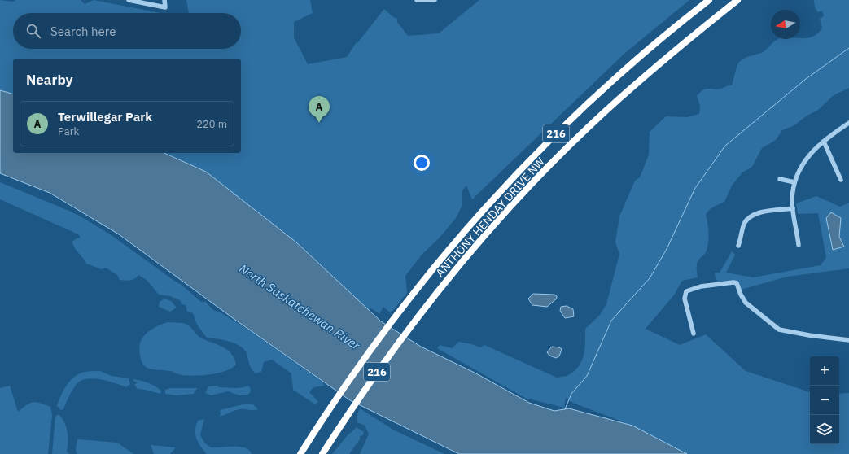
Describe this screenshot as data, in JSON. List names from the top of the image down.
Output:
{
  "streets": {
    "highway": ["216", "ANTHONY HENDAY DRIVE NW"]
  },
  "water": ["North Saskatchewan River"],
  "north": "left",
  "page": {
    "search": "Search here",
    "heading": "Nearby",
    "pins": "A",
    "list": [
      {
        "mark": "A",
        "name": "Terwillegar Park",
        "note": "Park",
        "value": "220 m"
      }
    ],
    "map_buttons": ["+", "−"]
  }
}
